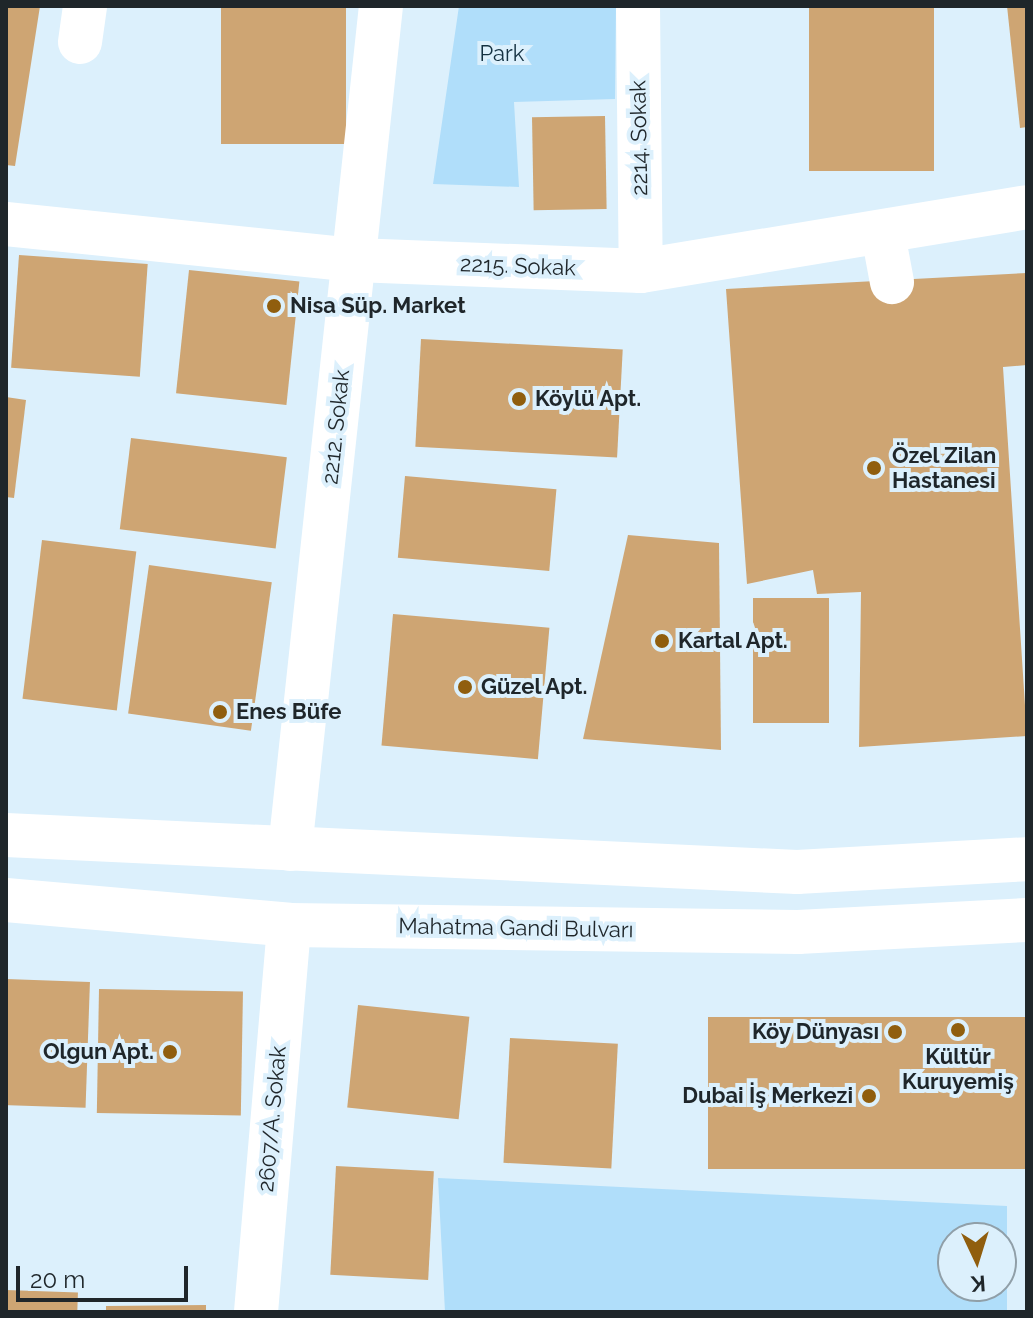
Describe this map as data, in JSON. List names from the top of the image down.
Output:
{
  "streets": {
    "street": [
      "2214. Sokak",
      "2215. Sokak",
      "2212. Sokak",
      "Mahatma Gandi Bulvarı",
      "2607/A. Sokak"
    ]
  },
  "crossings": [
    ["2214. Sokak", "2215. Sokak"],
    ["2215. Sokak", "2212. Sokak"],
    ["Mahatma Gandi Bulvarı", "2607/A. Sokak"]
  ],
  "parks": ["Park"],
  "places": [
    "Nisa Süp. Market",
    "Köylü Apt.",
    "Özel Zilan Hastanesi",
    "Kartal Apt.",
    "Güzel Apt.",
    "Enes Büfe",
    "Kültür Kuruyemiş",
    "Köy Dünyası",
    "Olgun Apt.",
    "Dubai İş Merkezi"
  ],
  "scale_bar": "20 m",
  "north": "bottom"
}
